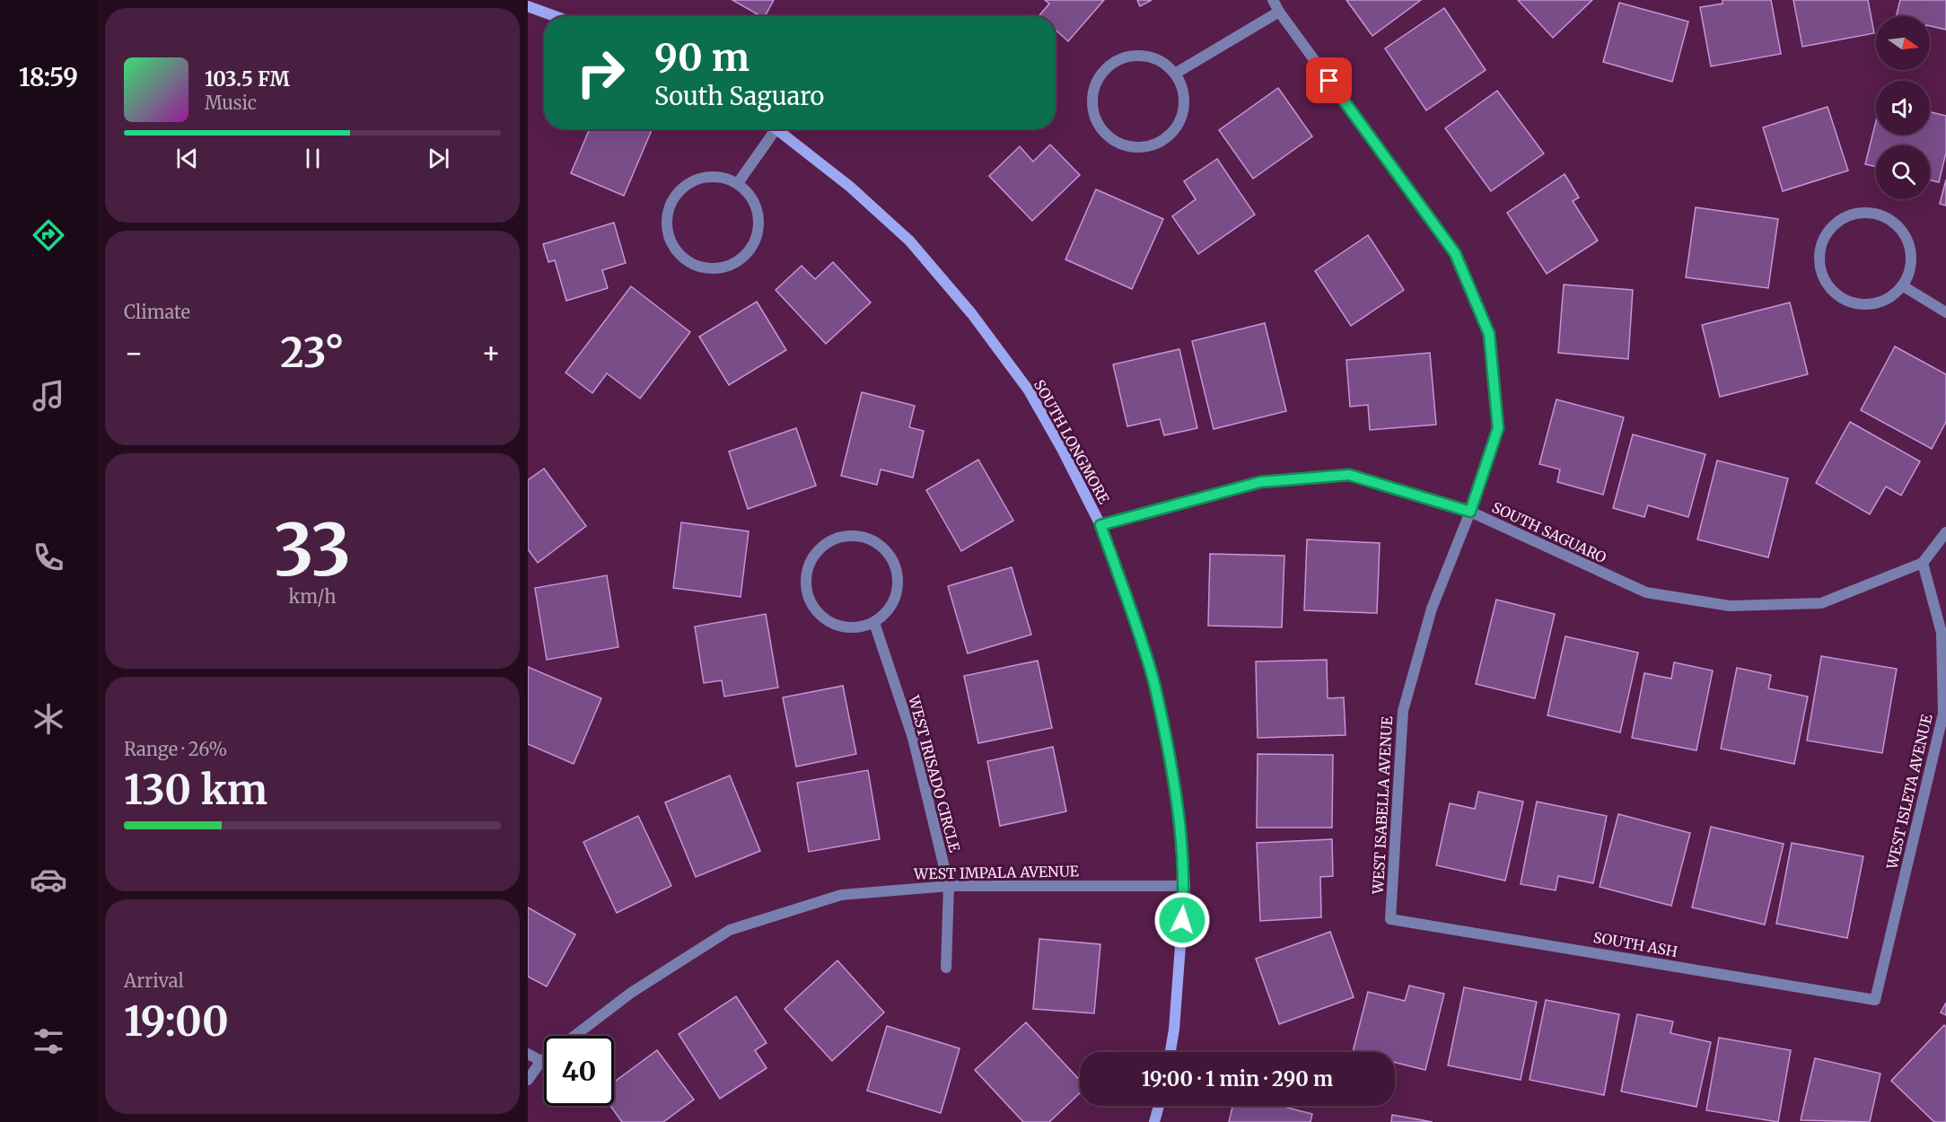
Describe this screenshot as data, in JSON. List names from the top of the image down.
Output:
{
  "streets": {
    "street": [
      "SOUTH LONGMORE",
      "SOUTH SAGUARO",
      "WEST IRISADO CIRCLE",
      "WEST ISLETA AVENUE",
      "WEST ISABELLA AVENUE",
      "WEST IMPALA AVENUE",
      "SOUTH ASH"
    ]
  },
  "crossings": [
    ["SOUTH LONGMORE", "SOUTH SAGUARO"],
    ["SOUTH LONGMORE", "WEST IMPALA AVENUE"],
    ["SOUTH SAGUARO", "WEST ISLETA AVENUE"],
    ["SOUTH SAGUARO", "WEST ISABELLA AVENUE"],
    ["WEST IRISADO CIRCLE", "WEST IMPALA AVENUE"],
    ["WEST ISLETA AVENUE", "SOUTH ASH"],
    ["WEST ISABELLA AVENUE", "SOUTH ASH"]
  ],
  "north": "right",
  "page": {
    "tabs": "18:59",
    "turn": ["90 m", "South Saguaro"],
    "song": ["103.5 FM", "Music"],
    "tile": [
      "Climate",
      ["33", "km/h"],
      ["Range · 26%", "130 km"],
      ["Arrival", "19:00"]
    ],
    "heat": ["−", "23°", "+"],
    "limit": "40",
    "trip": "19:00 · 1 min · 290 m"
  }
}
